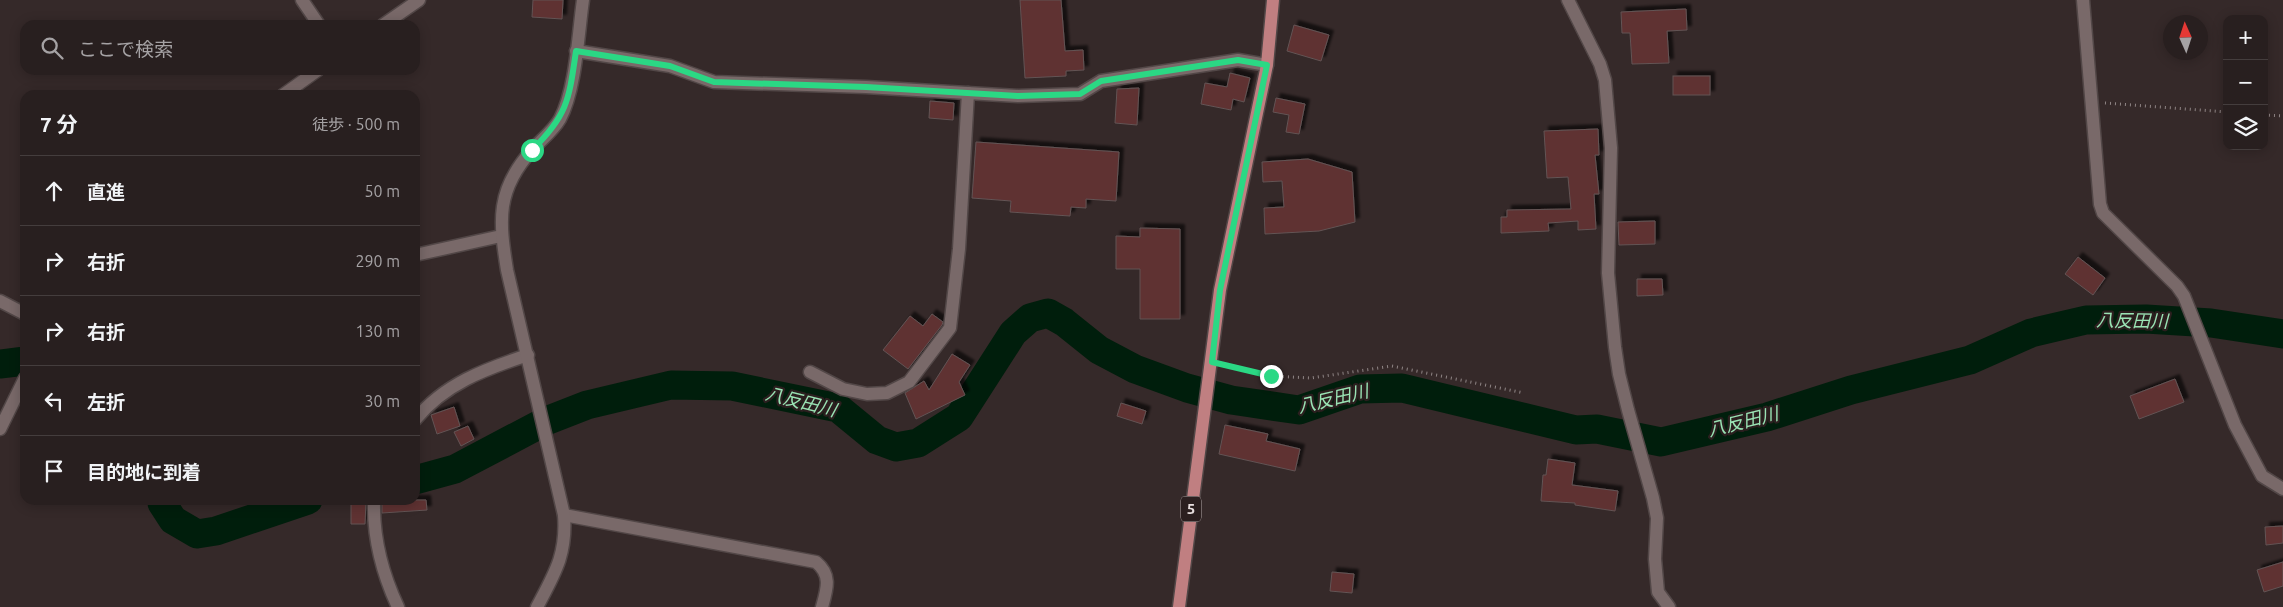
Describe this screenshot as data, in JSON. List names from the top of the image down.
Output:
{
  "streets": {
    "main road": ["5"]
  },
  "water": ["八反田川"],
  "north": "top",
  "page": {
    "map_buttons": ["+", "−"],
    "search": "ここで検索",
    "heading": ["7 分", "徒歩 · 500 m"],
    "list": [
      ["直進", "50 m"],
      ["右折", "290 m"],
      ["右折", "130 m"],
      ["左折", "30 m"],
      "目的地に到着"
    ]
  }
}
